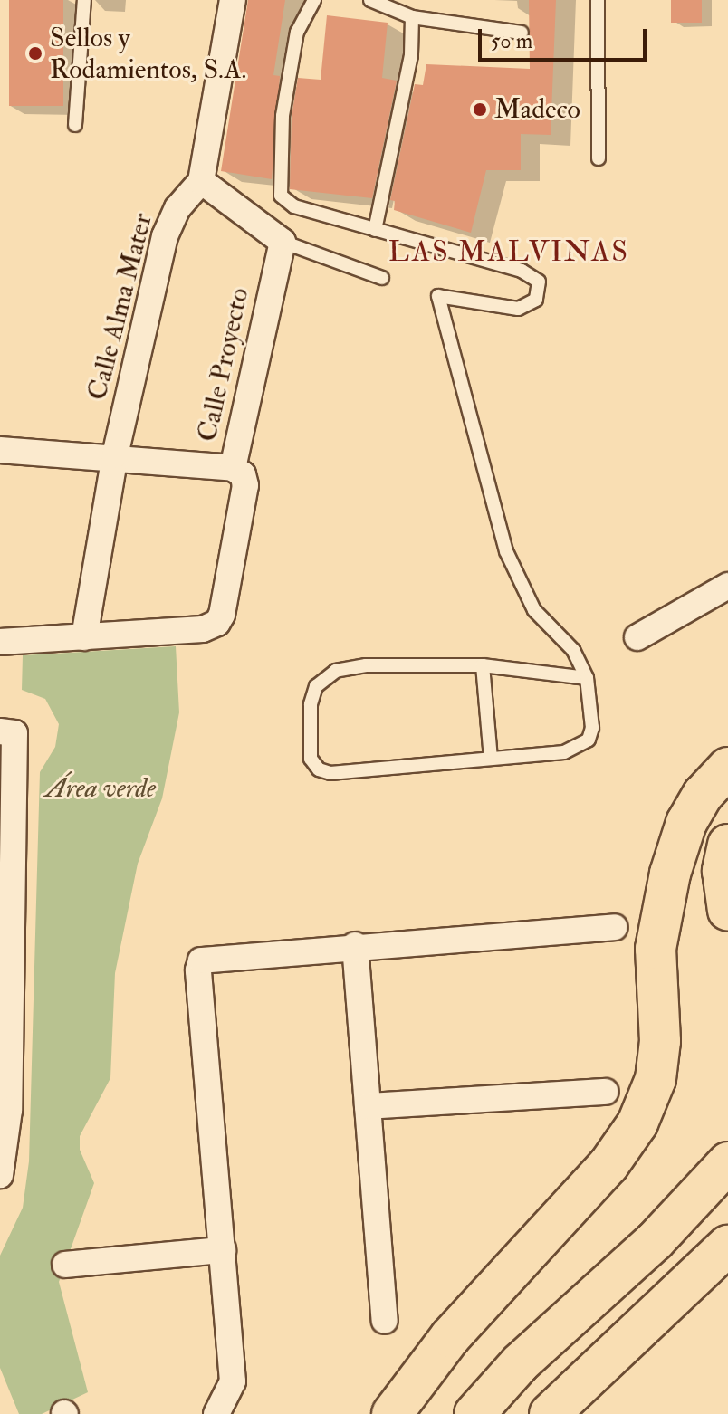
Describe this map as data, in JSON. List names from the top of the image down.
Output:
{
  "streets": {
    "street": ["Calle Alma Mater", "Calle Proyecto"]
  },
  "crossings": [
    ["Calle Alma Mater", "Calle Proyecto"]
  ],
  "districts": ["LAS MALVINAS"],
  "parks": ["Área verde"],
  "places": ["Sellos y Rodamientos, S.A.", "Madeco"],
  "scale_bar": "50 m"
}
